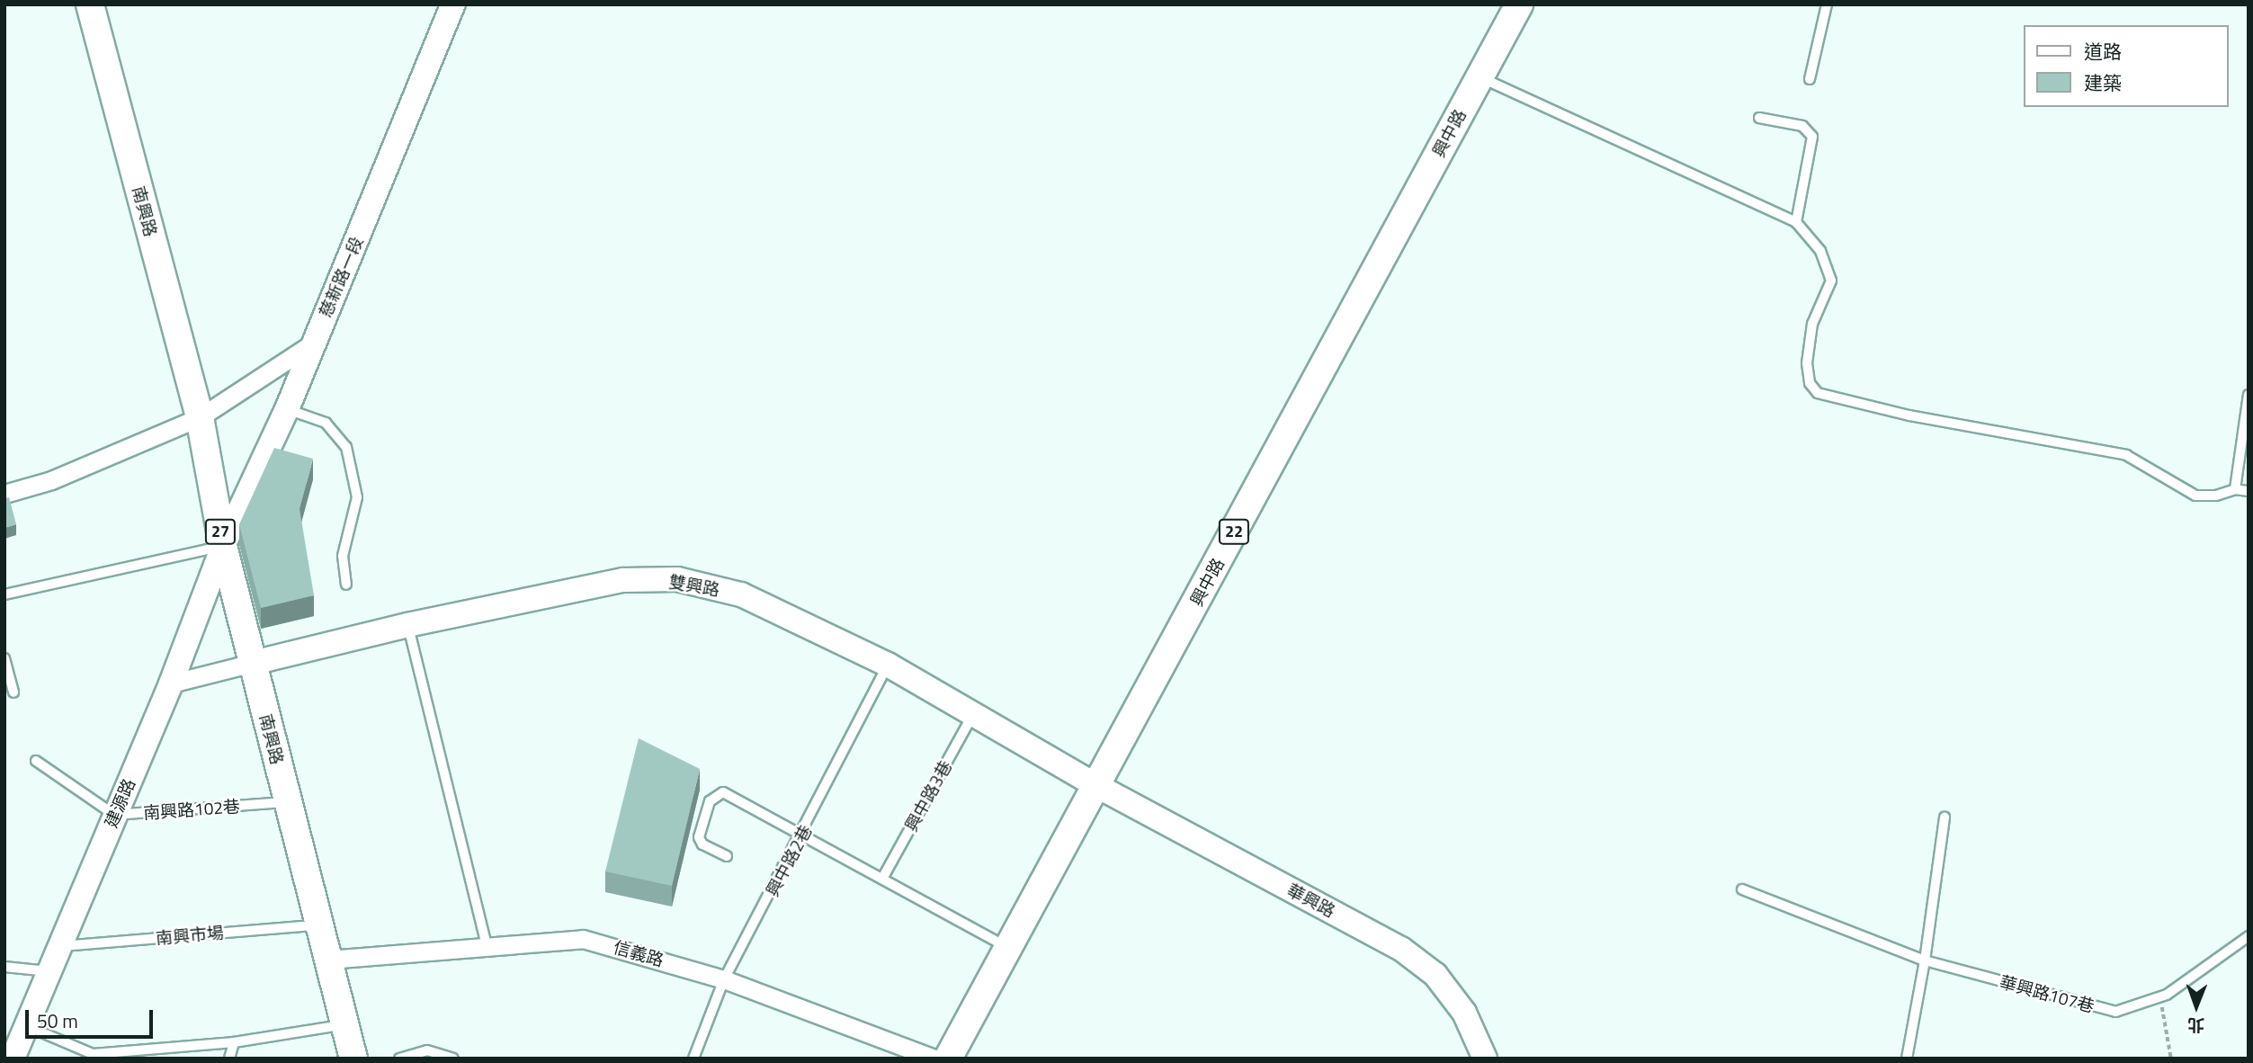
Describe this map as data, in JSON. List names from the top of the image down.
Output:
{
  "streets": {
    "main road": [
      "興中路",
      "南興路",
      "慈新路一段",
      "27",
      "22",
      "雙興路",
      "建源路",
      "華興路"
    ],
    "street": ["信義路"],
    "lane": [
      "興中路3巷",
      "南興路102巷",
      "興中路2巷",
      "南興市場",
      "華興路107巷"
    ]
  },
  "crossings": [
    ["興中路", "雙興路"],
    ["興中路", "華興路"],
    ["南興路", "慈新路一段"],
    ["南興路", "雙興路"],
    ["南興路", "建源路"],
    ["南興路", "南興路102巷"],
    ["南興路", "南興市場"],
    ["南興路", "信義路"],
    ["慈新路一段", "建源路"],
    ["雙興路", "興中路3巷"],
    ["雙興路", "興中路2巷"],
    ["雙興路", "華興路"],
    ["建源路", "南興路102巷"],
    ["建源路", "南興市場"],
    ["興中路2巷", "信義路"]
  ],
  "legend": ["道路", "建築"],
  "scale_bar": "50 m",
  "north": "bottom"
}
